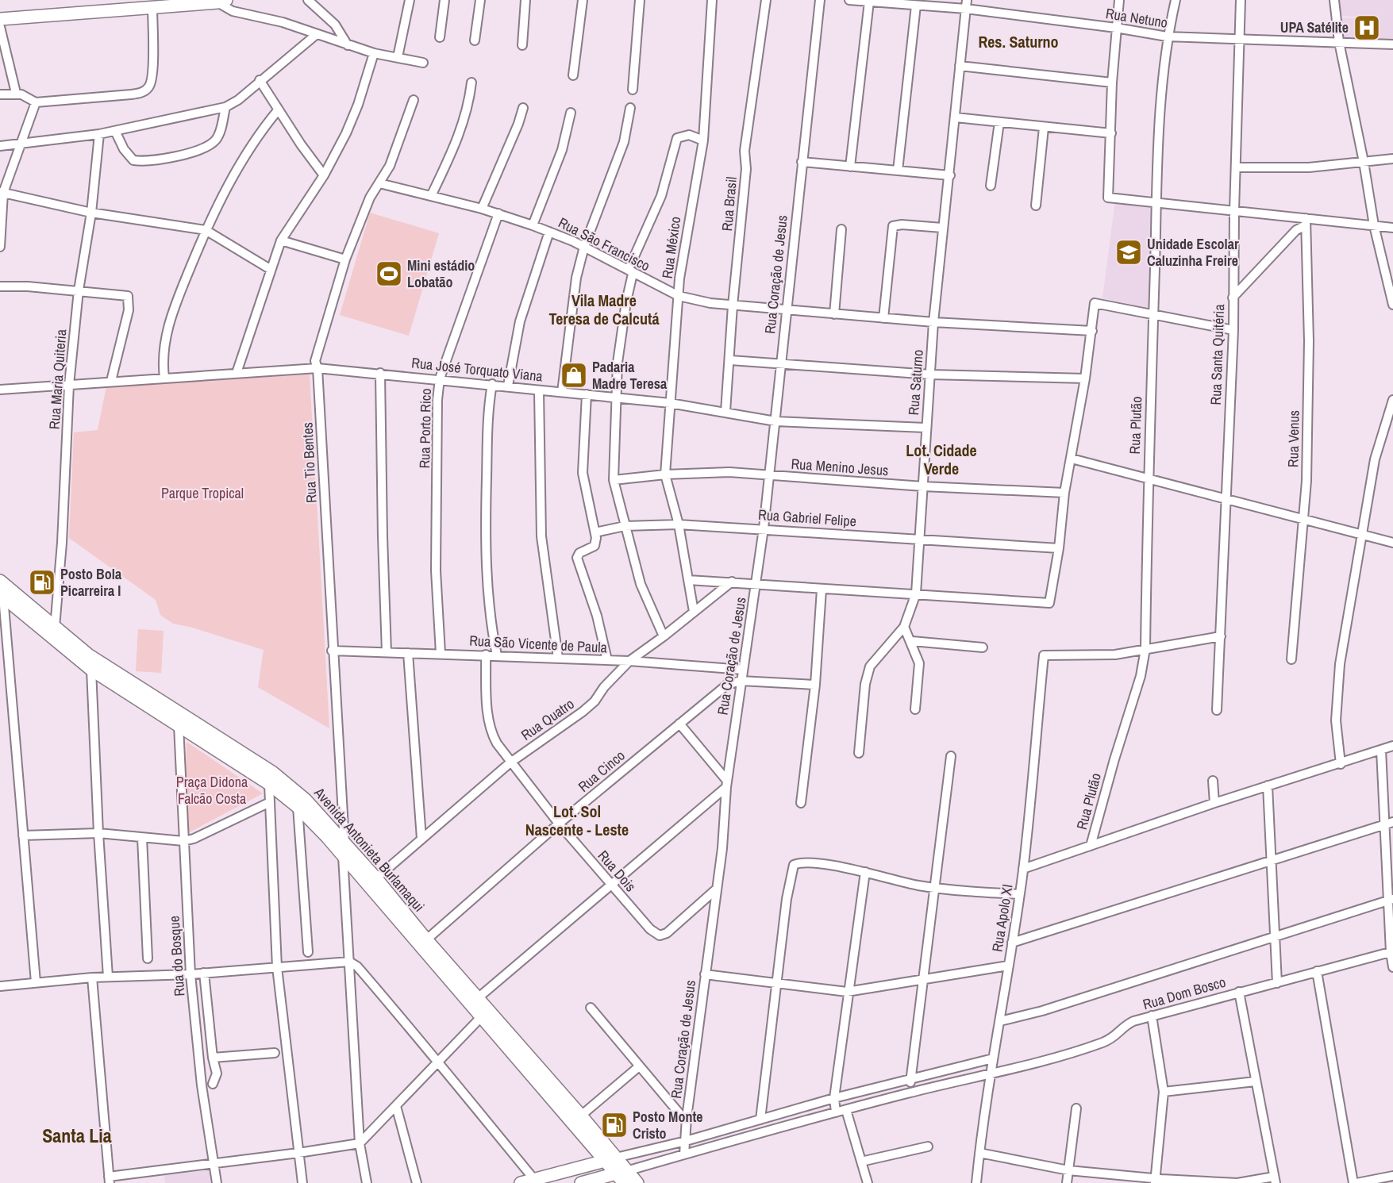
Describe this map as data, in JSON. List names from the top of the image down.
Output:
{
  "streets": {
    "main road": ["Avenida Antonieta Burlamaqui"],
    "street": [
      "Rua Netuno",
      "Rua Brasil",
      "Rua São Francisco",
      "Rua México",
      "Rua Coração de Jesus",
      "Rua Santa Quitéria",
      "Rua José Torquato Viana",
      "Rua Maria Quiteria",
      "Rua Saturno",
      "Rua Plutão",
      "Rua Porto Rico",
      "Rua Venus",
      "Rua Tio Bentes",
      "Rua Menino Jesus",
      "Rua Gabriel Felipe",
      "Rua São Vicente de Paula",
      "Rua Quatro",
      "Rua Cinco",
      "Rua Dois",
      "Rua Apolo XI",
      "Rua do Bosque",
      "Rua Dom Bosco"
    ]
  },
  "crossings": [
    ["Rua Netuno", "Rua Santa Quitéria"],
    ["Rua Netuno", "Rua Saturno"],
    ["Rua Netuno", "Rua Plutão"],
    ["Rua Brasil", "Rua São Francisco"],
    ["Rua Brasil", "Rua José Torquato Viana"],
    ["Rua São Francisco", "Rua México"],
    ["Rua São Francisco", "Rua Coração de Jesus"],
    ["Rua São Francisco", "Rua Saturno"],
    ["Rua São Francisco", "Rua Porto Rico"],
    ["Rua São Francisco", "Rua Tio Bentes"],
    ["Rua México", "Rua José Torquato Viana"],
    ["Rua México", "Rua Menino Jesus"],
    ["Rua México", "Rua Gabriel Felipe"],
    ["Rua México", "Rua Quatro"],
    ["Rua Coração de Jesus", "Rua José Torquato Viana"],
    ["Rua Coração de Jesus", "Rua Menino Jesus"],
    ["Rua Coração de Jesus", "Rua Gabriel Felipe"],
    ["Rua Coração de Jesus", "Rua São Vicente de Paula"],
    ["Rua Coração de Jesus", "Rua Cinco"],
    ["Rua Coração de Jesus", "Rua Dois"],
    ["Rua Coração de Jesus", "Rua Dom Bosco"],
    ["Rua José Torquato Viana", "Rua Maria Quiteria"],
    ["Rua José Torquato Viana", "Rua Saturno"],
    ["Rua José Torquato Viana", "Rua Porto Rico"],
    ["Rua José Torquato Viana", "Rua Tio Bentes"],
    ["Rua Maria Quiteria", "Avenida Antonieta Burlamaqui"],
    ["Rua Saturno", "Rua Menino Jesus"],
    ["Rua Saturno", "Rua Gabriel Felipe"],
    ["Rua Plutão", "Rua Apolo XI"],
    ["Rua Porto Rico", "Rua São Vicente de Paula"],
    ["Rua Tio Bentes", "Rua São Vicente de Paula"],
    ["Rua Tio Bentes", "Avenida Antonieta Burlamaqui"],
    ["Rua São Vicente de Paula", "Rua Quatro"],
    ["Rua São Vicente de Paula", "Rua Dois"],
    ["Rua Quatro", "Avenida Antonieta Burlamaqui"],
    ["Rua Quatro", "Rua Dois"],
    ["Rua Cinco", "Avenida Antonieta Burlamaqui"],
    ["Rua Cinco", "Rua Dois"],
    ["Avenida Antonieta Burlamaqui", "Rua do Bosque"],
    ["Avenida Antonieta Burlamaqui", "Rua Dom Bosco"],
    ["Rua Apolo XI", "Rua Dom Bosco"]
  ],
  "districts": [
    "Res. Saturno",
    "Vila Madre Teresa de Calcutá",
    "Lot. Cidade Verde",
    "Lot. Sol Nascente - Leste",
    "Santa Lia"
  ],
  "parks": ["Parque Tropical", "Praça Didona Falcão Costa"],
  "places": {
    "hospital": ["UPA Satélite"],
    "school or university": ["Unidade Escolar Caluzinha Freire"],
    "sports": ["Mini estádio Lobatão"],
    "shop": ["Padaria Madre Teresa"],
    "fuel station": ["Posto Bola Picarreira I", "Posto Monte Cristo"]
  }
}
